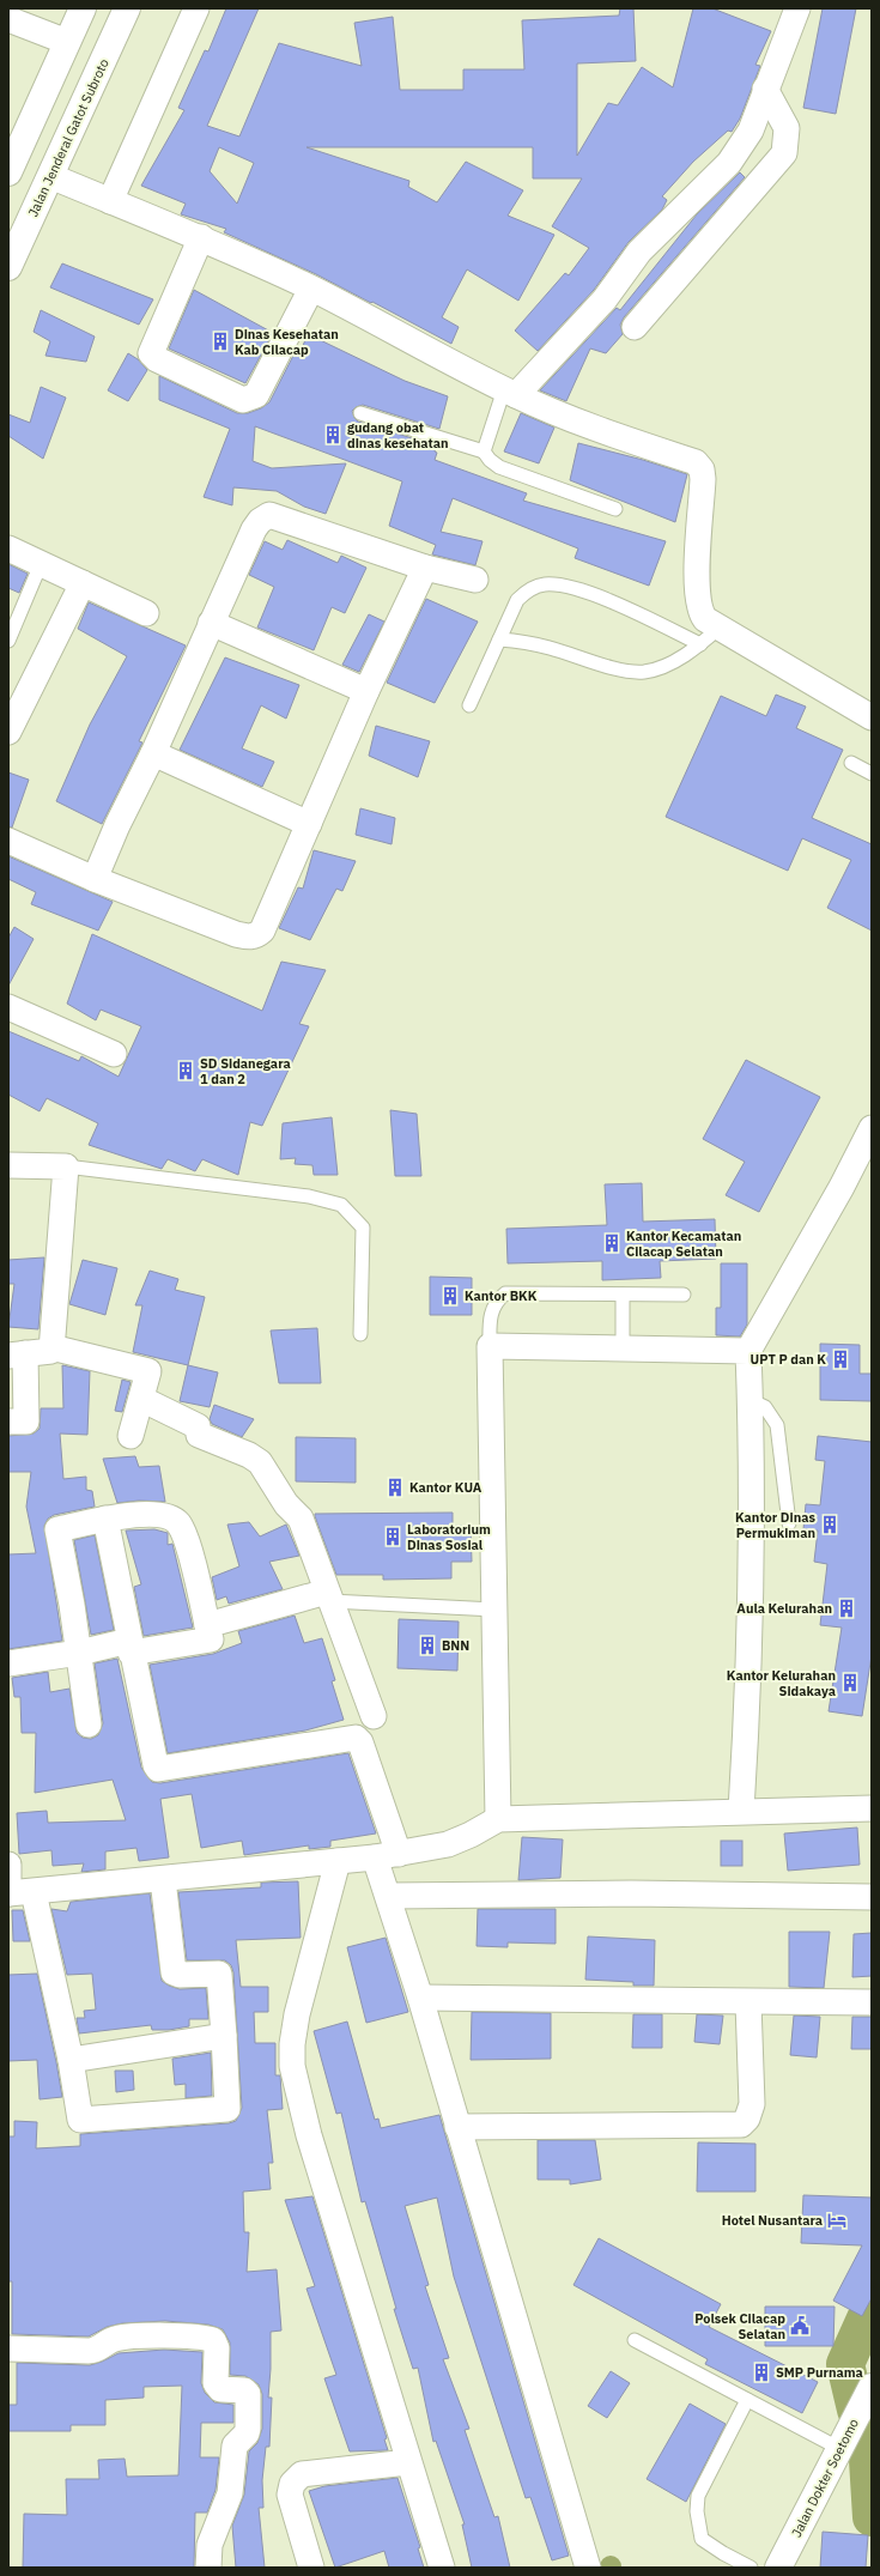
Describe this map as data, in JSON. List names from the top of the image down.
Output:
{
  "streets": {
    "main road": ["Jalan Jenderal Gatot Subroto", "Jalan Dokter Soetomo"]
  },
  "places": {
    "building": [
      "Dinas Kesehatan Kab Cilacap",
      "gudang obat dinas kesehatan",
      "SD Sidanegara 1 dan 2",
      "Kantor Kecamatan Cilacap Selatan",
      "Kantor BKK",
      "UPT P dan K",
      "Kantor KUA",
      "Kantor Dinas Permukiman",
      "Laboratorium Dinas Sosial",
      "Aula Kelurahan",
      "BNN",
      "Kantor Kelurahan Sidakaya",
      "SMP Purnama"
    ],
    "hotel": ["Hotel Nusantara"],
    "public building": ["Polsek Cilacap Selatan"]
  }
}
